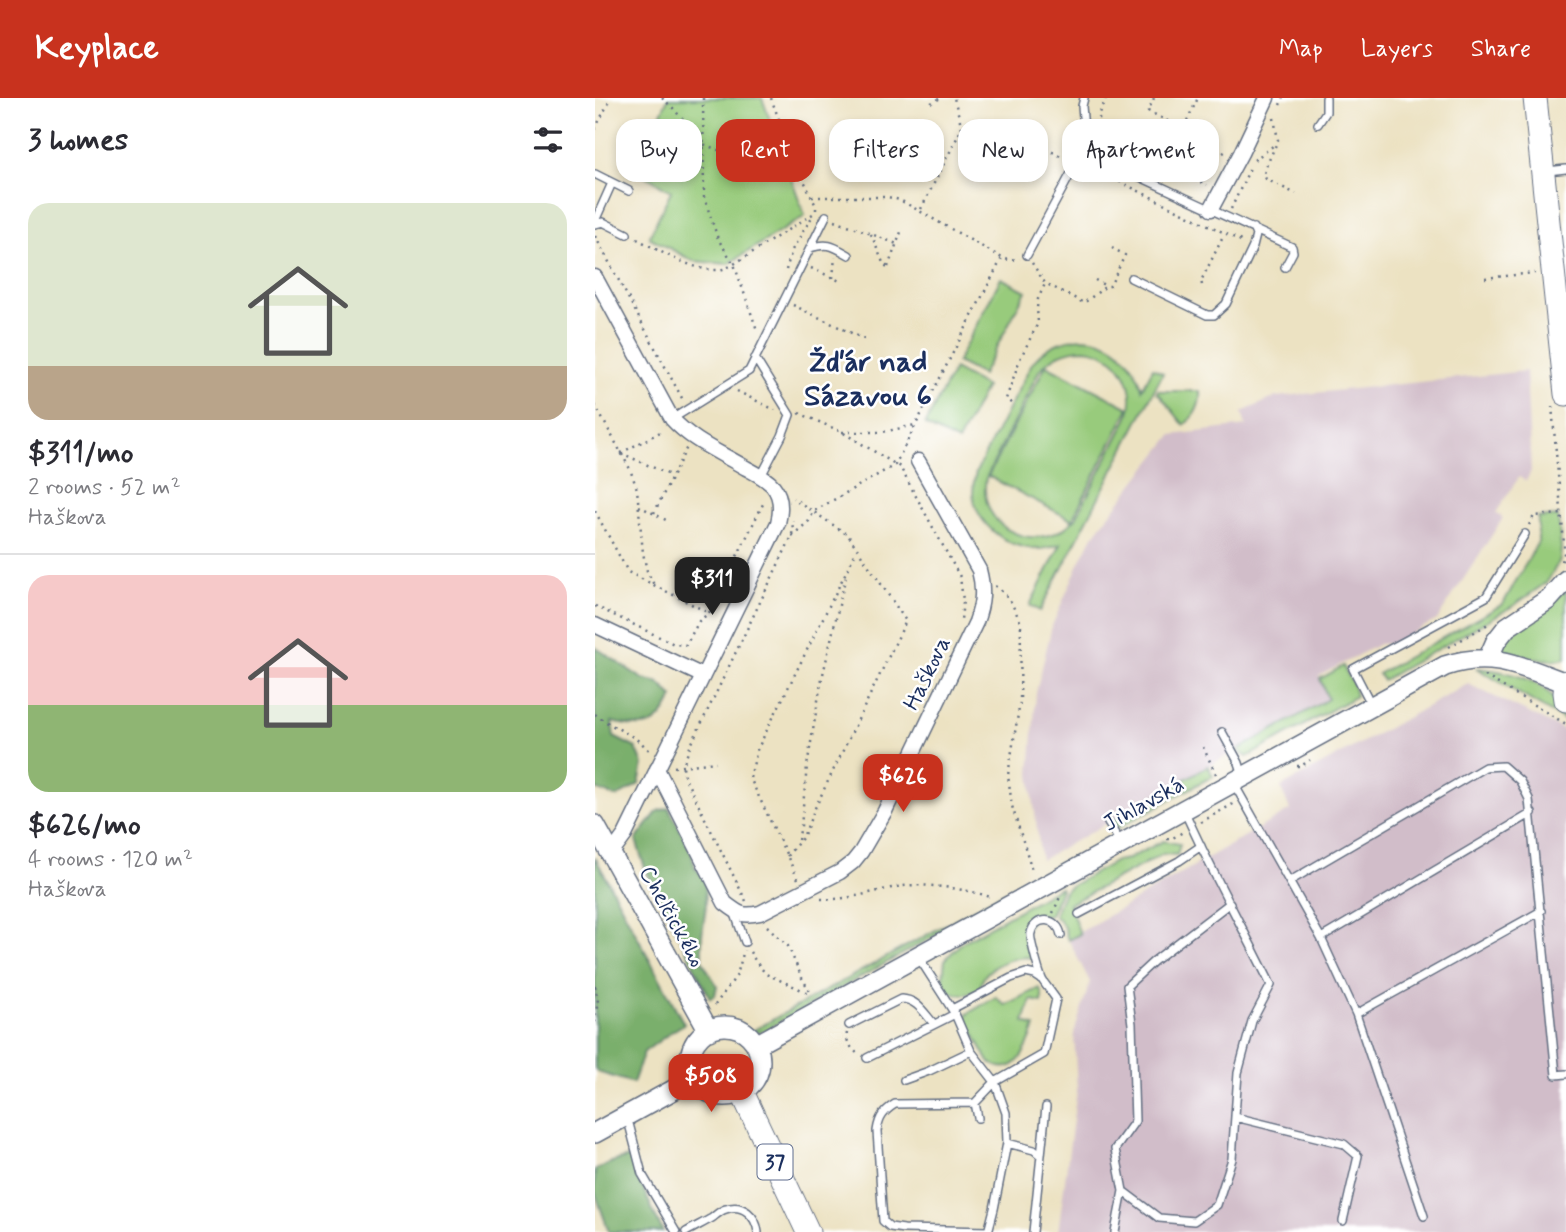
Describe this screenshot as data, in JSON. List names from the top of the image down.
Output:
{
  "streets": {
    "main road": ["Jihlavská", "Chelčického", "37"],
    "street": ["Haškova"]
  },
  "crossings": [
    ["Jihlavská", "Chelčického"],
    ["Jihlavská", "37"],
    ["Chelčického", "37"]
  ],
  "districts": ["Žďár nad Sázavou 6"],
  "page": {
    "header": "Keyplace",
    "nav": ["Map", "Layers", "Share"],
    "heading": "3 homes",
    "chip": [
      "Buy",
      "Rent",
      "Filters",
      "New",
      "Apartment"
    ],
    "list": [
      {
        "name": "$311/mo",
        "note": "2 rooms · 52 m² · Haškova"
      },
      {
        "name": "$626/mo",
        "note": "4 rooms · 120 m² · Haškova"
      }
    ],
    "price": ["$311", "$626", "$508"]
  }
}
